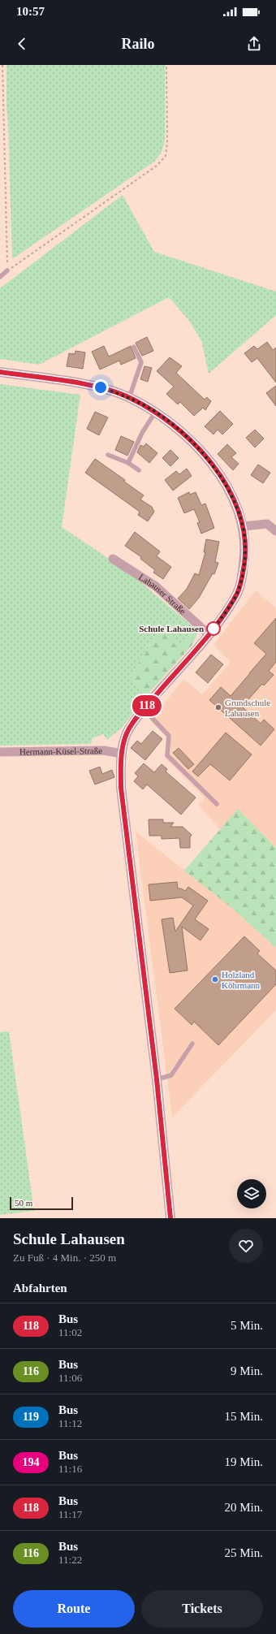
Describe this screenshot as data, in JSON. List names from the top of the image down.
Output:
{
  "streets": {
    "street": ["Lahauser Straße", "Hermann-Küsel-Straße"]
  },
  "places": ["Schule Lahausen", "Grundschule Lahausen", "Holzland Köhrmann"],
  "lines": ["bus line 118"],
  "scale_bar": "50 m",
  "page": {
    "status": "10:57",
    "header": "Railo",
    "on_map": "118",
    "scale": "50 m",
    "heading": [
      ["Schule Lahausen", "Zu Fuß · 4 Min. · 250 m"],
      "Abfahrten"
    ],
    "list": [
      {
        "mark": "118",
        "name": "Bus",
        "note": "11:02",
        "value": "5 Min."
      },
      {
        "mark": "116",
        "name": "Bus",
        "note": "11:06",
        "value": "9 Min."
      },
      {
        "mark": "119",
        "name": "Bus",
        "note": "11:12",
        "value": "15 Min."
      },
      {
        "mark": "194",
        "name": "Bus",
        "note": "11:16",
        "value": "19 Min."
      },
      {
        "mark": "118",
        "name": "Bus",
        "note": "11:17",
        "value": "20 Min."
      },
      {
        "mark": "116",
        "name": "Bus",
        "note": "11:22",
        "value": "25 Min."
      }
    ],
    "buttons": ["Route", "Tickets"]
  }
}
